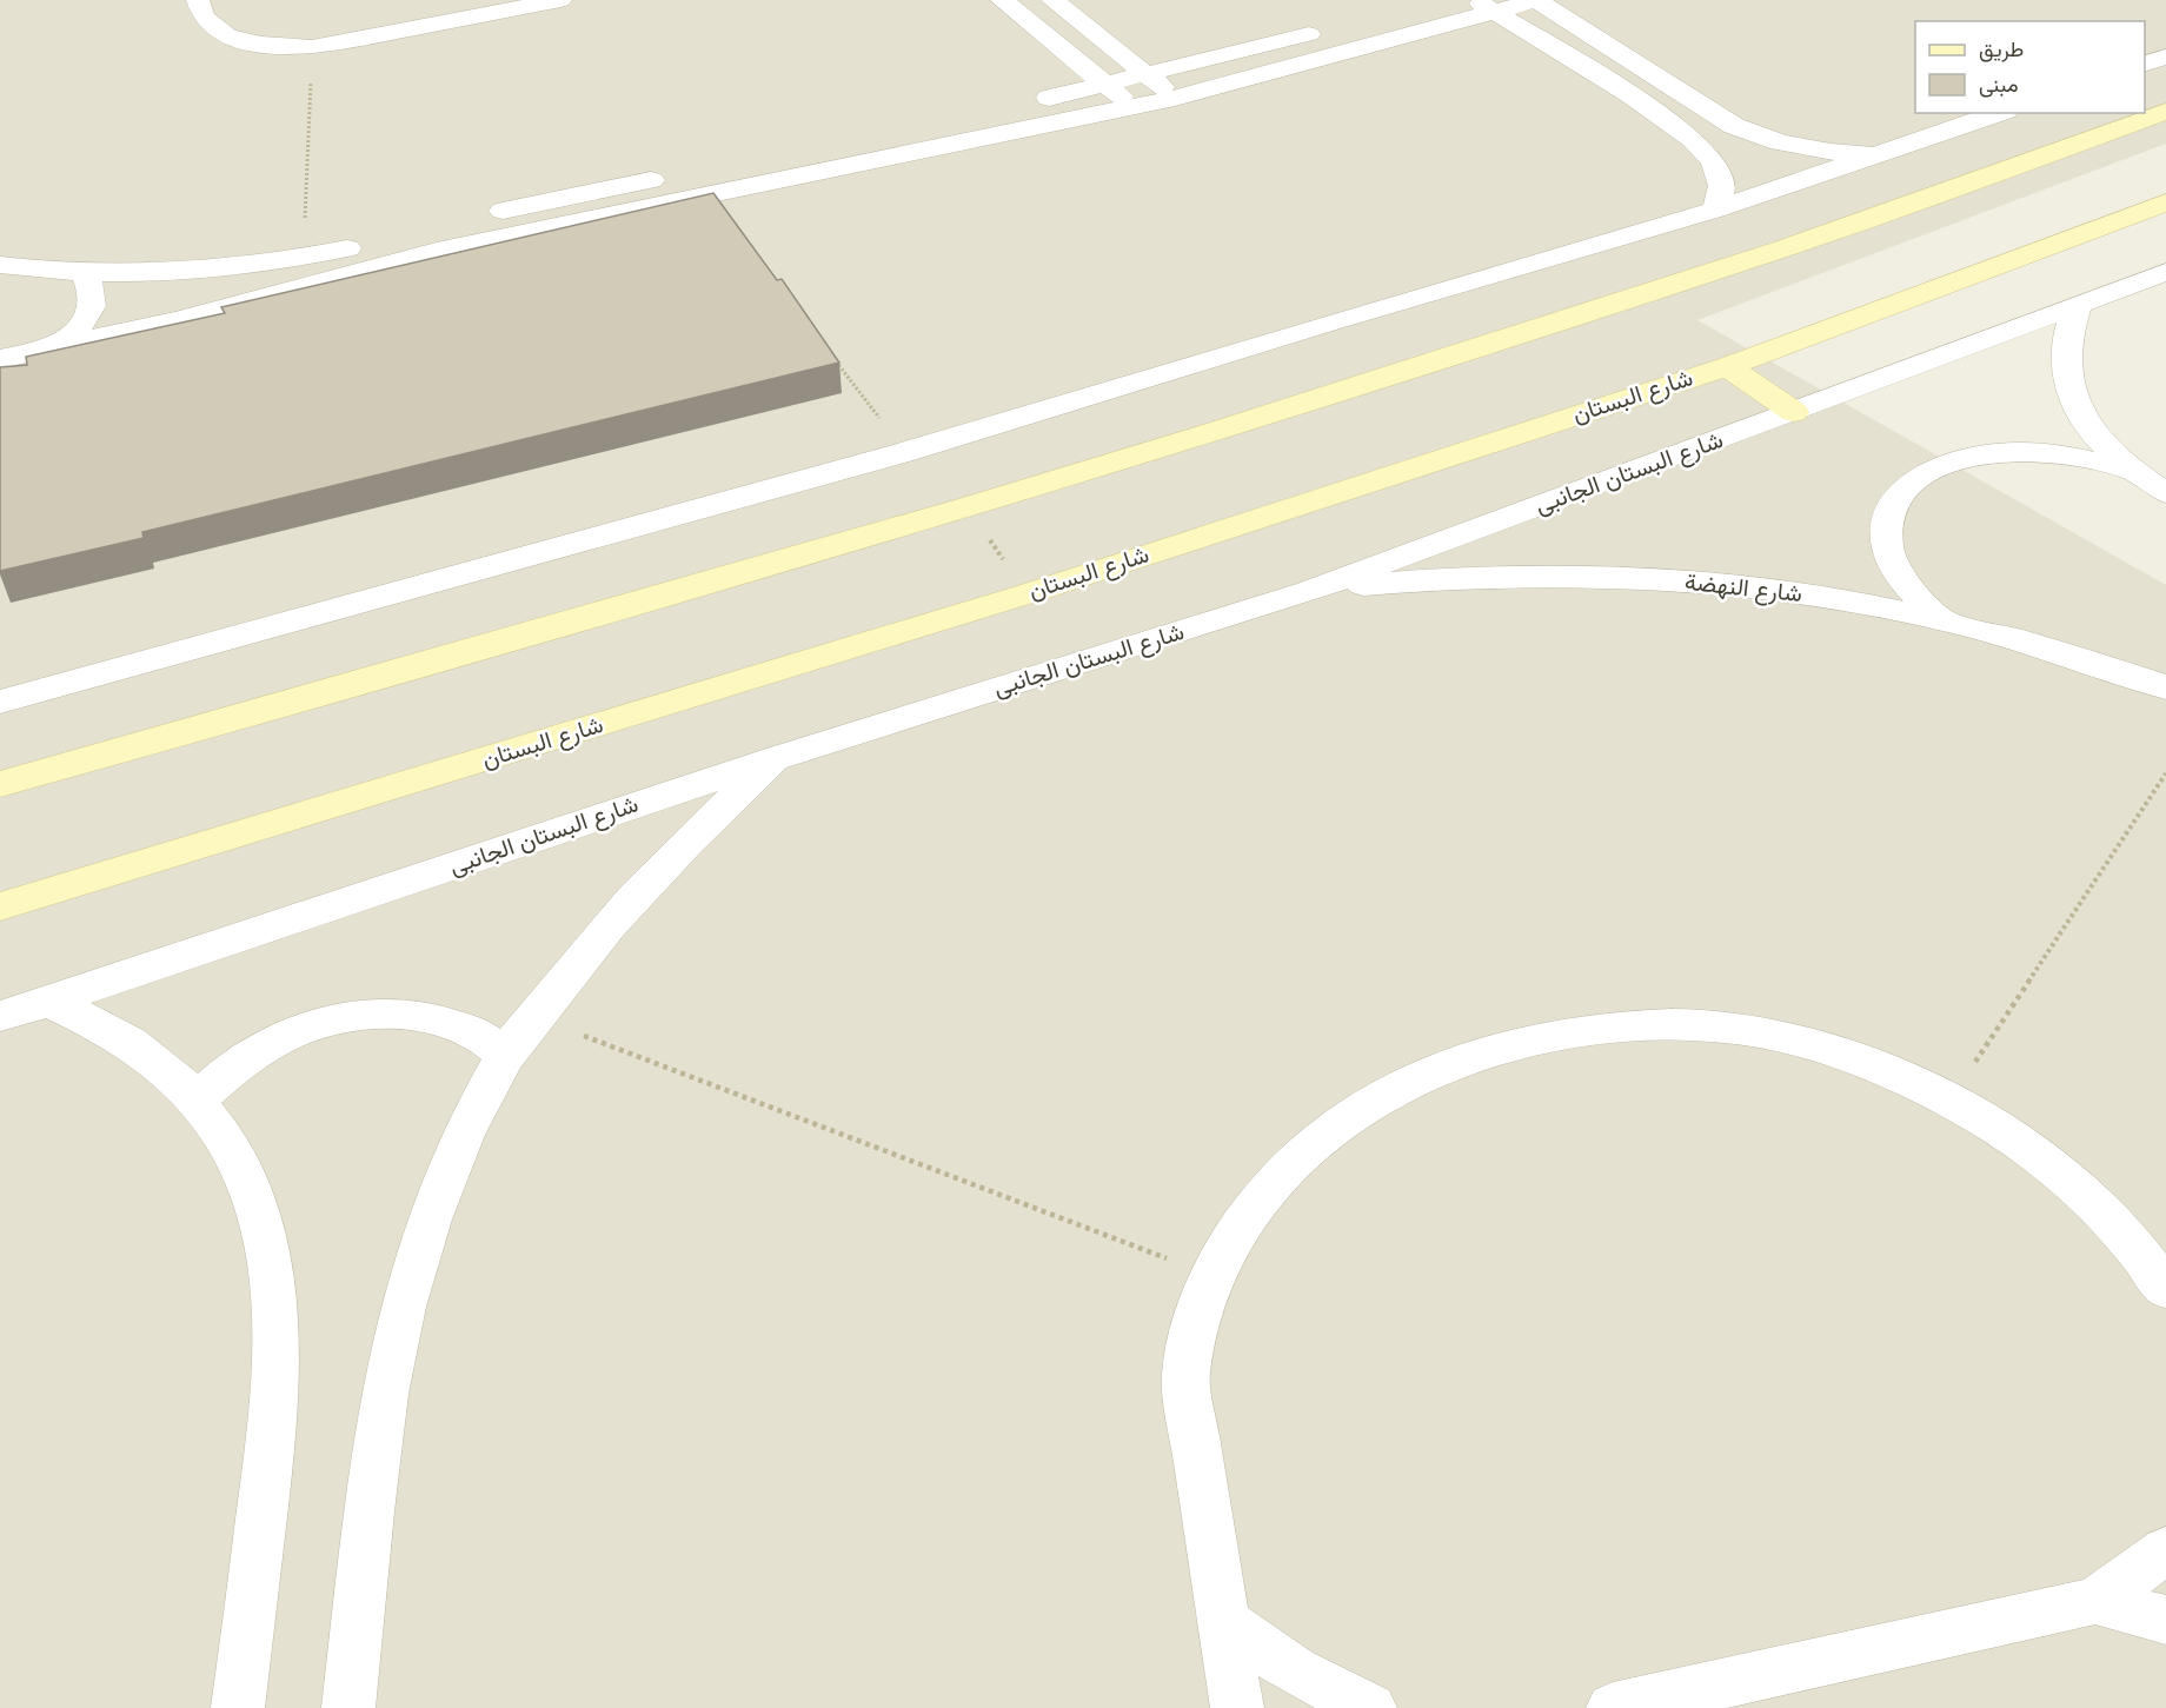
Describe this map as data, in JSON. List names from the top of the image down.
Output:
{
  "streets": {
    "street": ["شارع البستان", "شارع البستان الجانبى", "شارع النهضة"]
  },
  "crossings": [
    ["شارع البستان الجانبى", "شارع النهضة"]
  ],
  "legend": ["طريق", "مبنى"]
}
